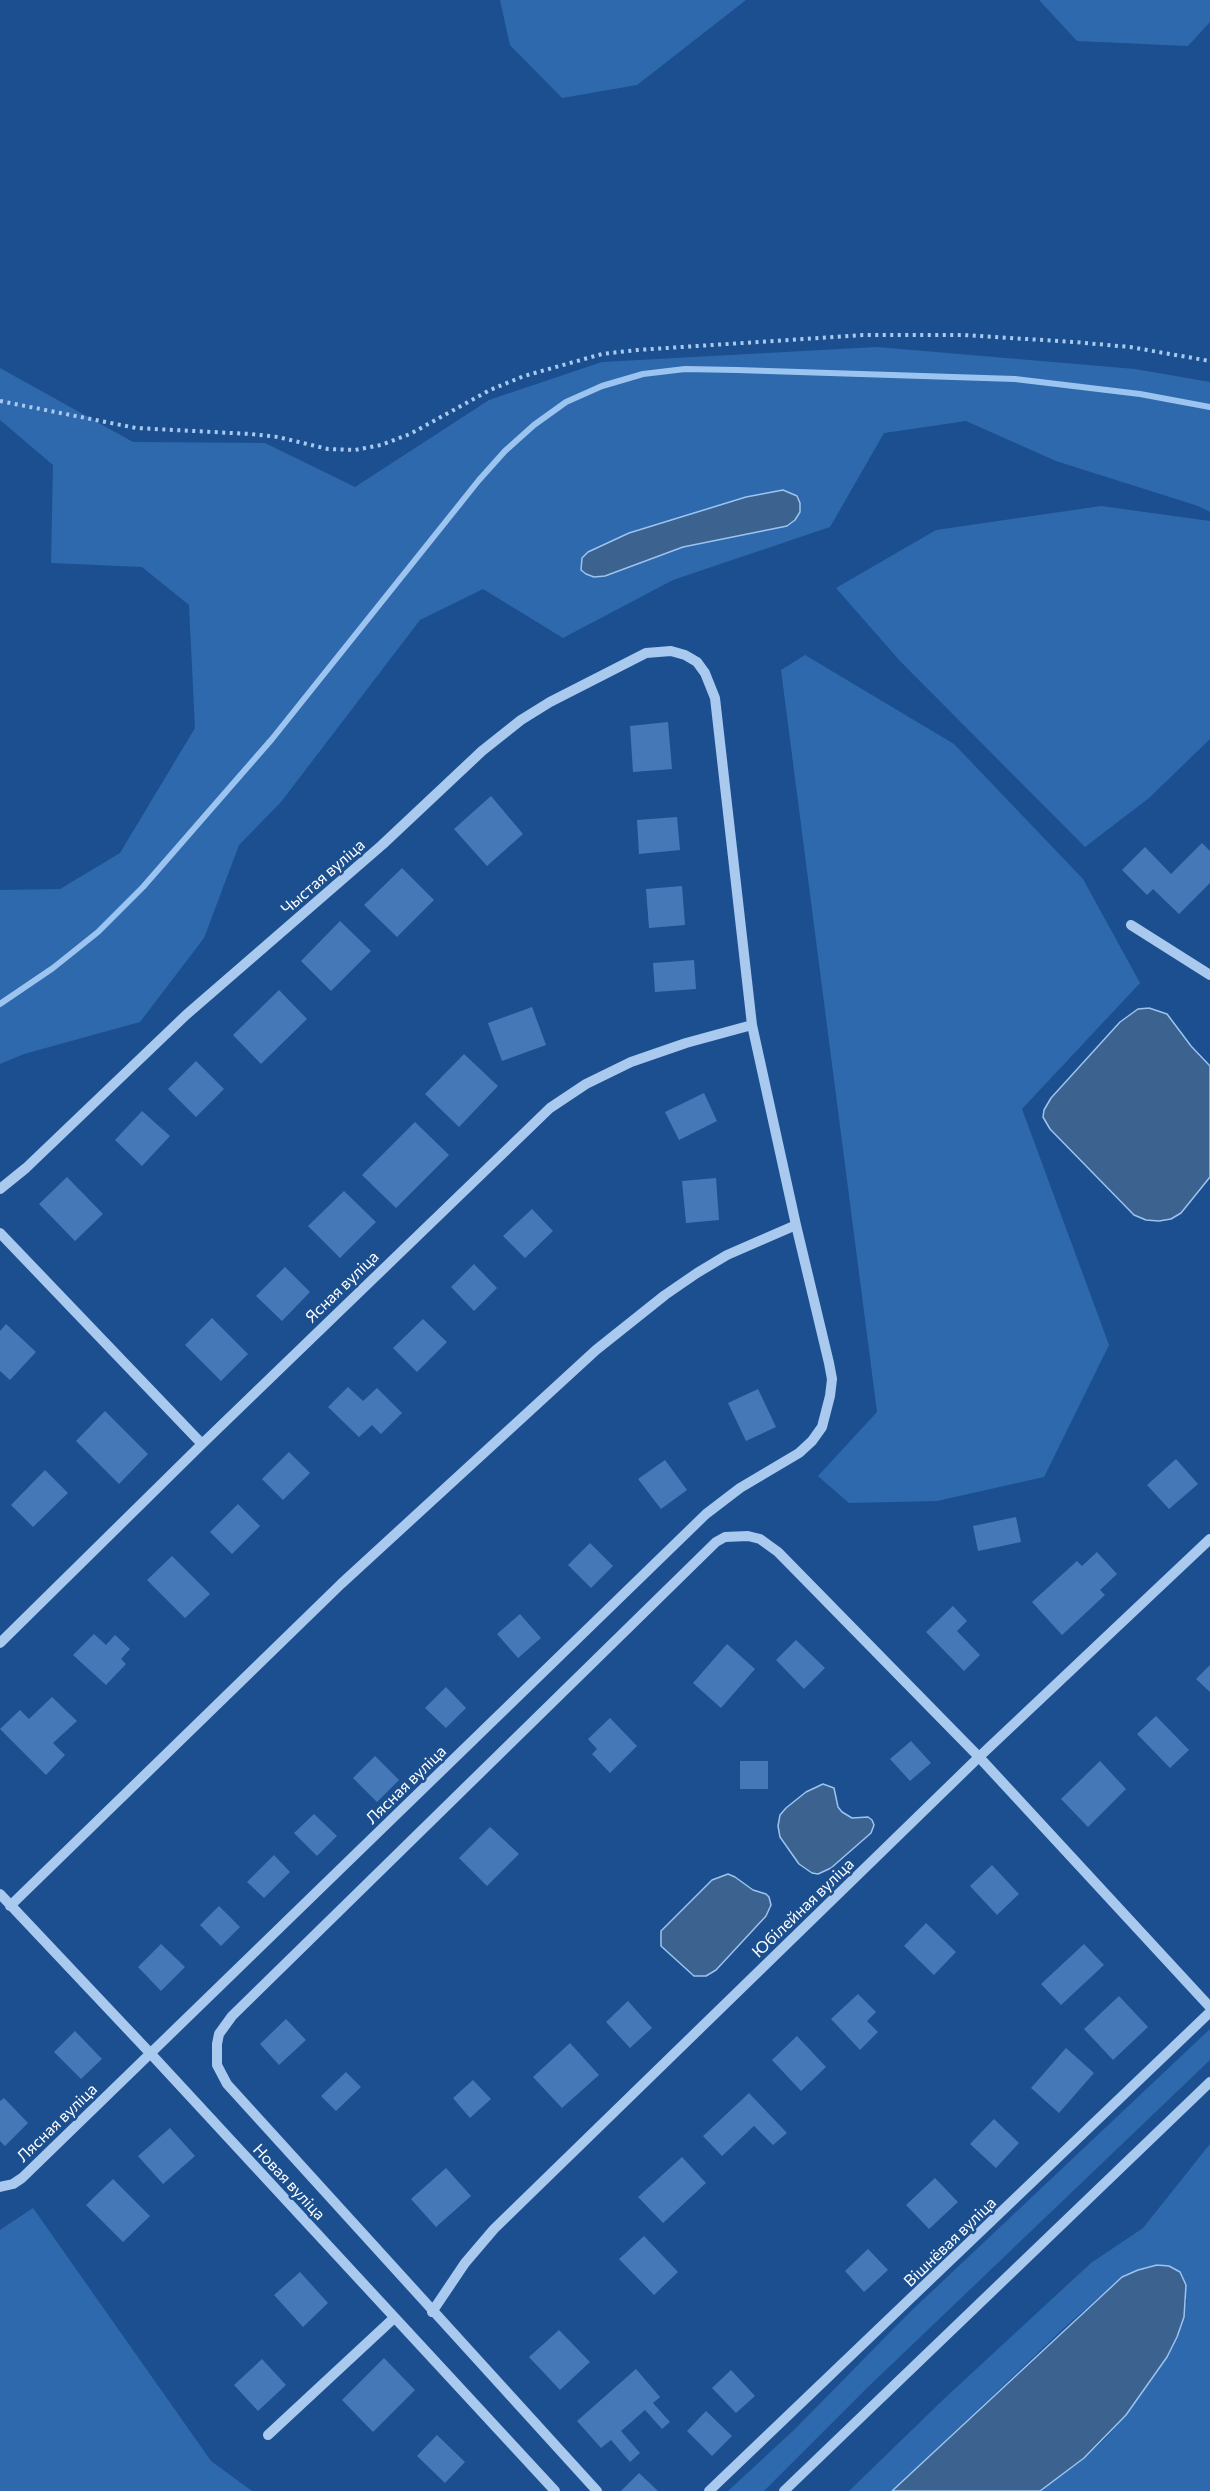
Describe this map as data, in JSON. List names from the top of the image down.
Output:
{
  "streets": {
    "street": [
      "Чыстая вуліца",
      "Ясная вуліца",
      "Лясная вуліца",
      "Юбілейная вуліца",
      "Новая вуліца",
      "Вішнёвая вуліца"
    ]
  },
  "crossings": [
    ["Чыстая вуліца", "Ясная вуліца"],
    ["Лясная вуліца", "Новая вуліца"]
  ]
}
